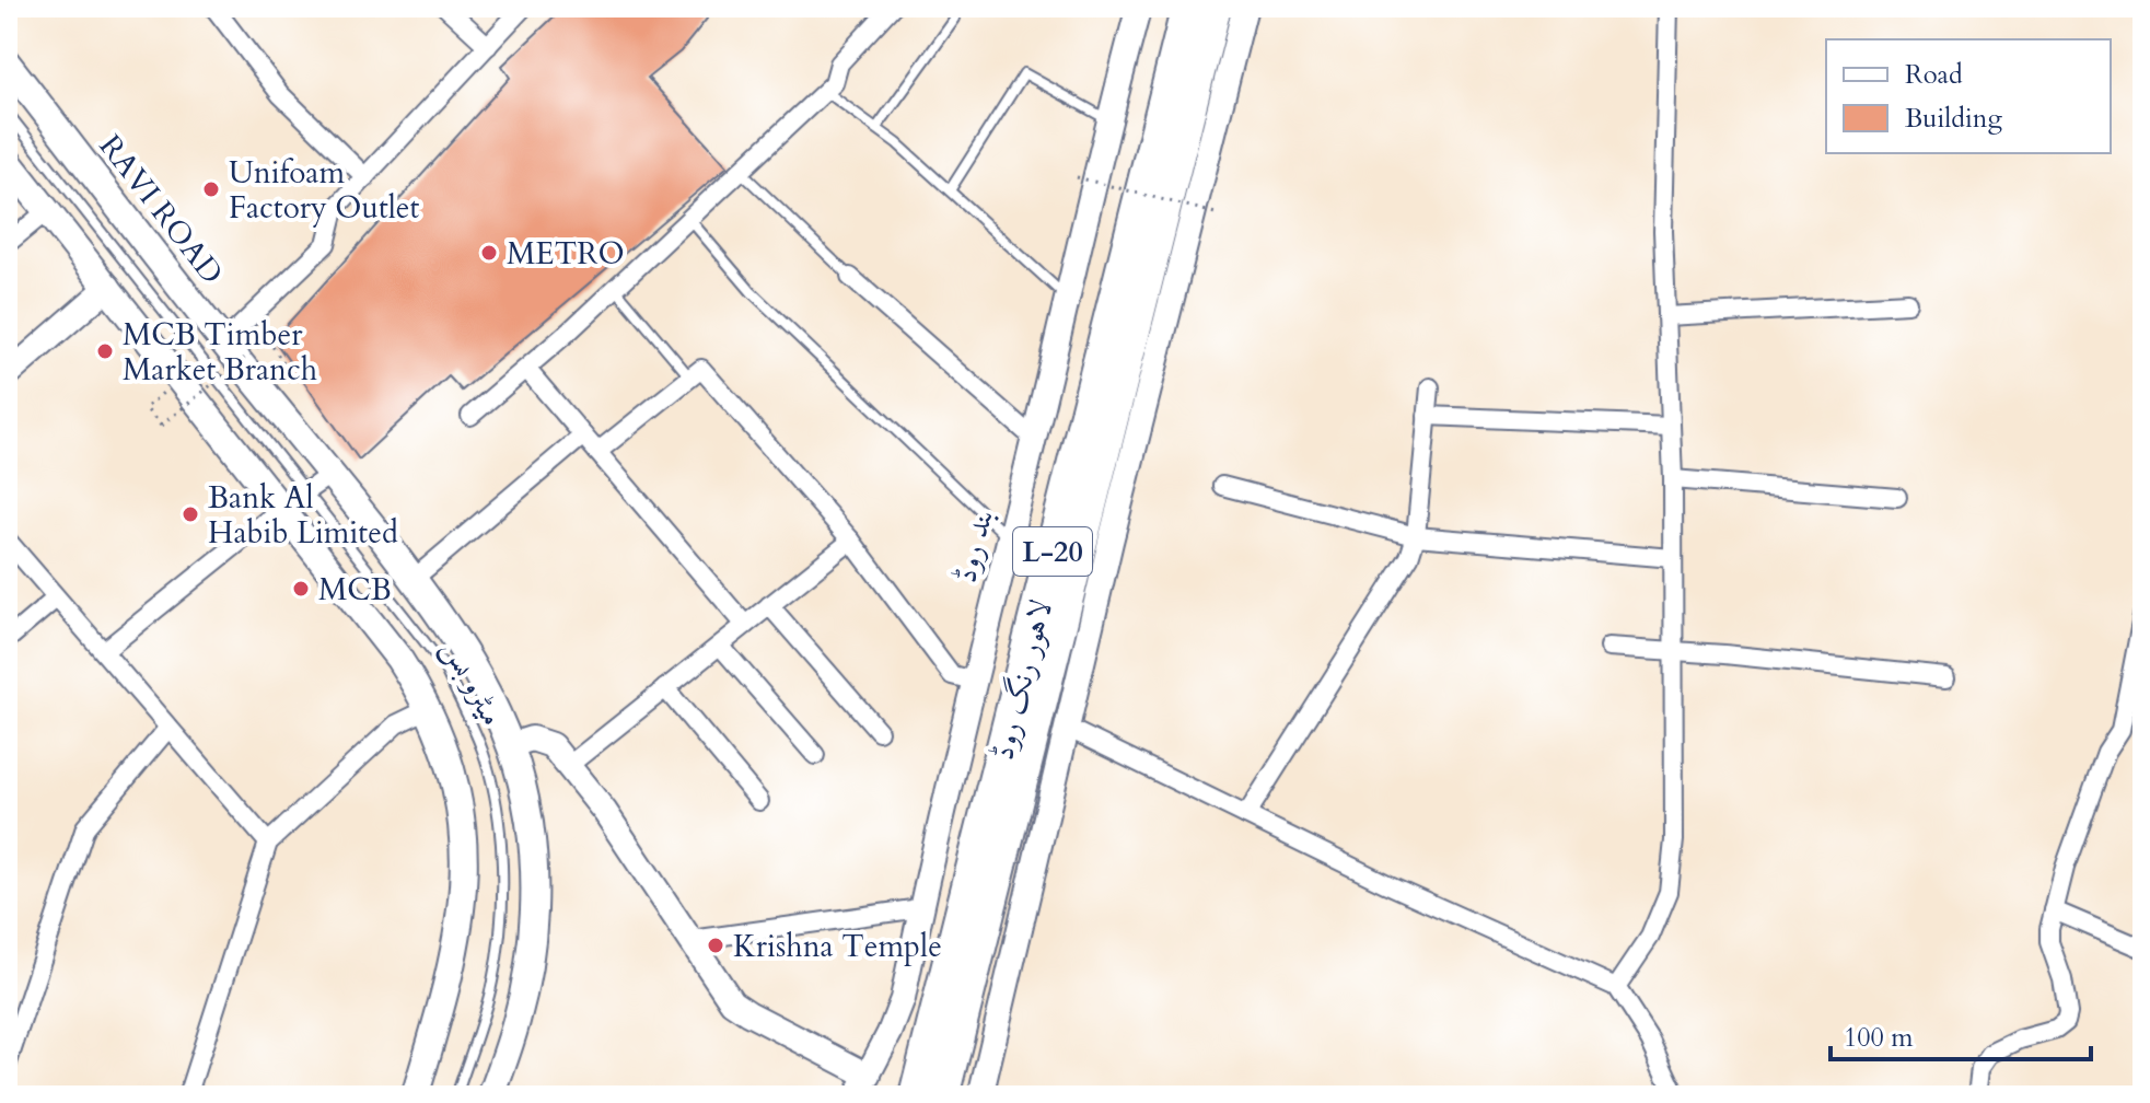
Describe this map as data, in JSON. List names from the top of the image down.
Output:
{
  "streets": {
    "highway": ["L-20", "لاہور رنگ روڈ"],
    "main road": ["RAVI ROAD", "بند روڈ"],
    "lane": ["میٹرو بس"]
  },
  "places": [
    "Unifoam Factory Outlet",
    "METRO",
    "MCB Timber Market Branch",
    "Bank Al Habib Limited",
    "MCB",
    "Krishna Temple"
  ],
  "legend": ["Road", "Building"],
  "scale_bar": "100 m"
}
